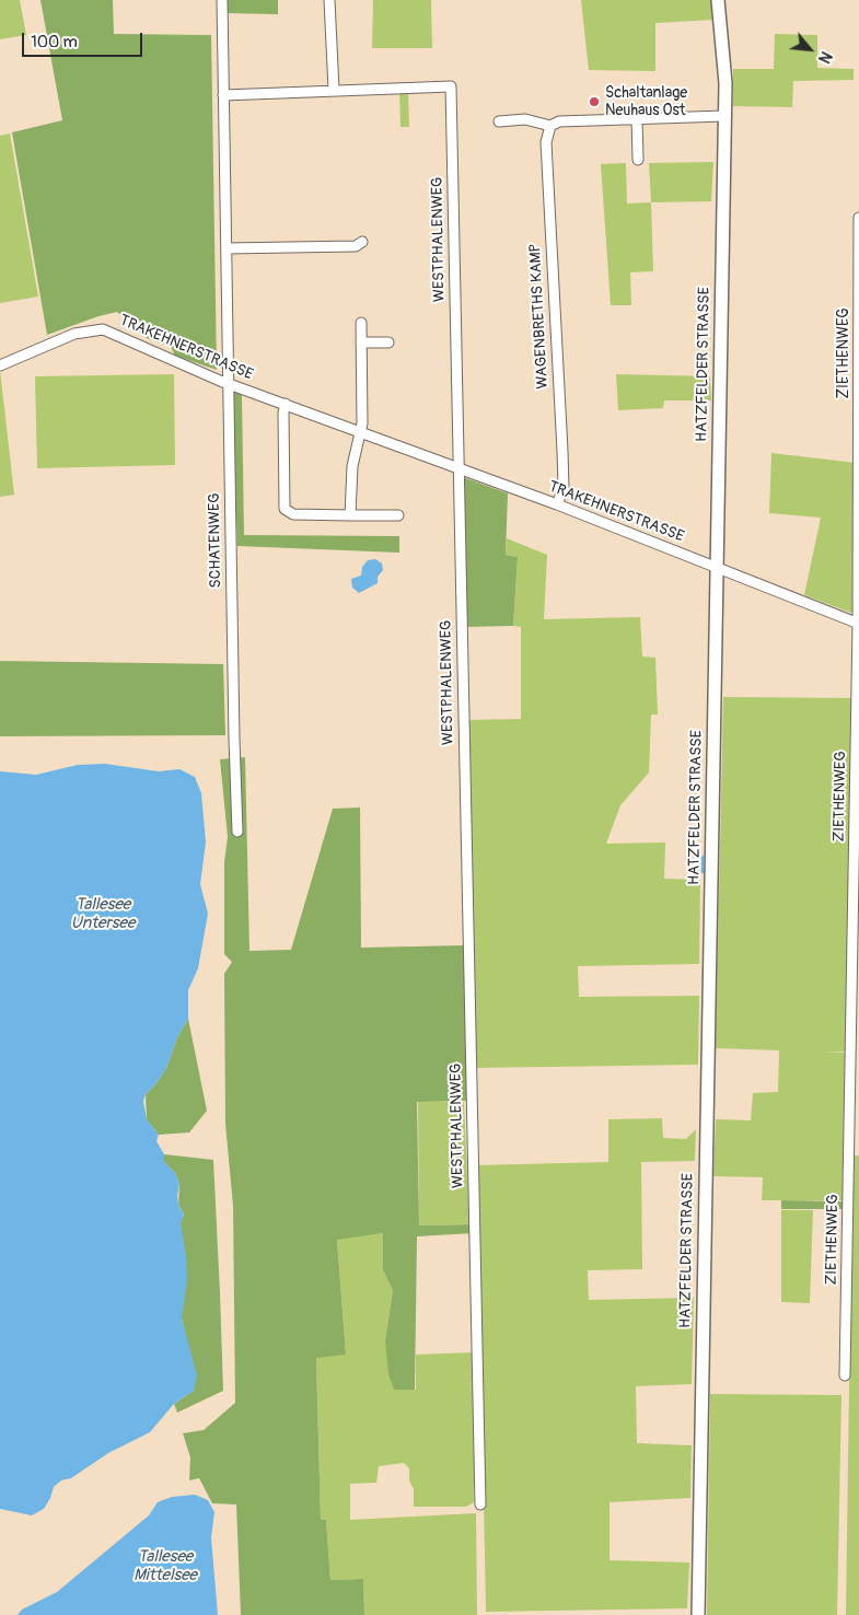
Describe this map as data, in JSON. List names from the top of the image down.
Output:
{
  "streets": {
    "street": [
      "WESTPHALENWEG",
      "WAGENBRETHS KAMP",
      "TRAKEHNERSTRASSE",
      "ZIETHENWEG",
      "HATZFELDER STRASSE",
      "SCHATENWEG"
    ]
  },
  "crossings": [
    ["WESTPHALENWEG", "TRAKEHNERSTRASSE"],
    ["WESTPHALENWEG", "SCHATENWEG"],
    ["WAGENBRETHS KAMP", "TRAKEHNERSTRASSE"],
    ["TRAKEHNERSTRASSE", "ZIETHENWEG"],
    ["TRAKEHNERSTRASSE", "HATZFELDER STRASSE"],
    ["TRAKEHNERSTRASSE", "SCHATENWEG"]
  ],
  "water": ["Tallesee Untersee", "Tallesee Mittelsee"],
  "places": ["Schaltanlage Neuhaus Ost"],
  "scale_bar": "100 m",
  "north": "bottom right"
}
